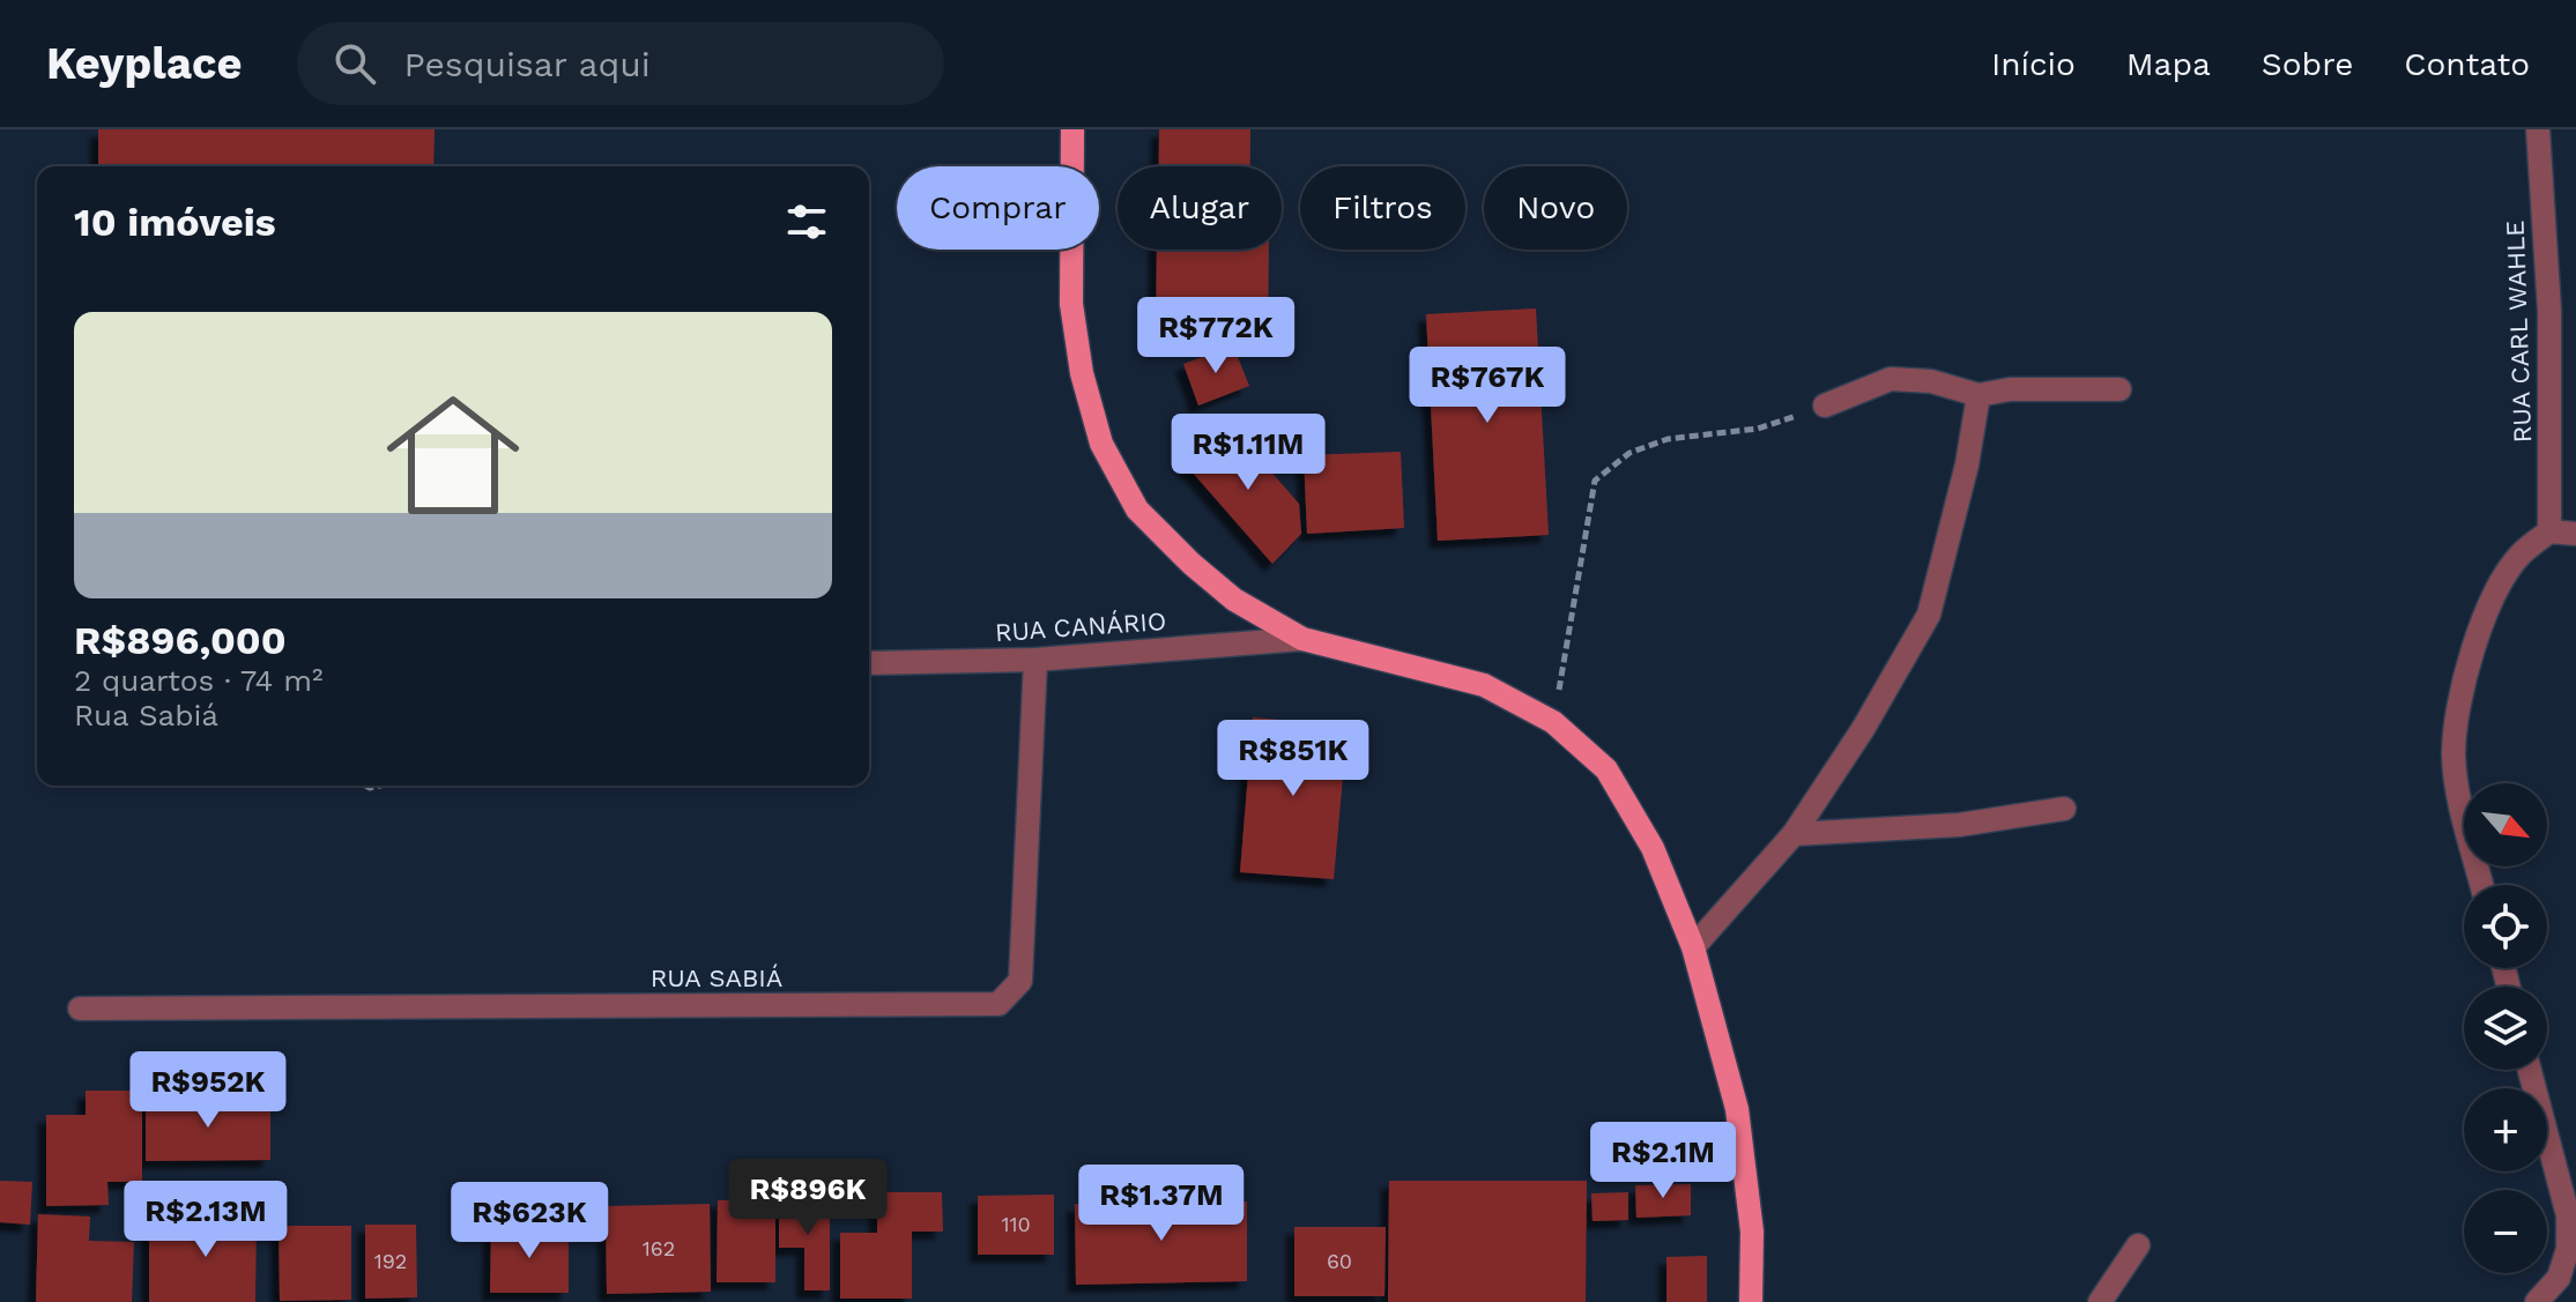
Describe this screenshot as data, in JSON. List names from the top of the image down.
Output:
{
  "streets": {
    "street": ["RUA CARL WAHLE", "RUA CANÁRIO", "RUA SABIÁ"]
  },
  "crossings": [
    ["RUA CANÁRIO", "RUA SABIÁ"]
  ],
  "house_numbers": [
    "110",
    "162",
    "192",
    "60"
  ],
  "north": "bottom right",
  "page": {
    "header": "Keyplace",
    "search": "Pesquisar aqui",
    "nav": [
      "Início",
      "Mapa",
      "Sobre",
      "Contato"
    ],
    "chip": [
      "Comprar",
      "Alugar",
      "Filtros",
      "Novo"
    ],
    "heading": "10 imóveis",
    "list": [
      {
        "name": "R$896,000",
        "note": "2 quartos · 74 m² · Rua Sabiá"
      }
    ],
    "price": [
      "R$772K",
      "R$767K",
      "R$1.11M",
      "R$851K",
      "R$952K",
      "R$2.1M",
      "R$896K",
      "R$1.37M",
      "R$2.13M",
      "R$623K"
    ],
    "map_buttons": ["+", "−"]
  }
}
